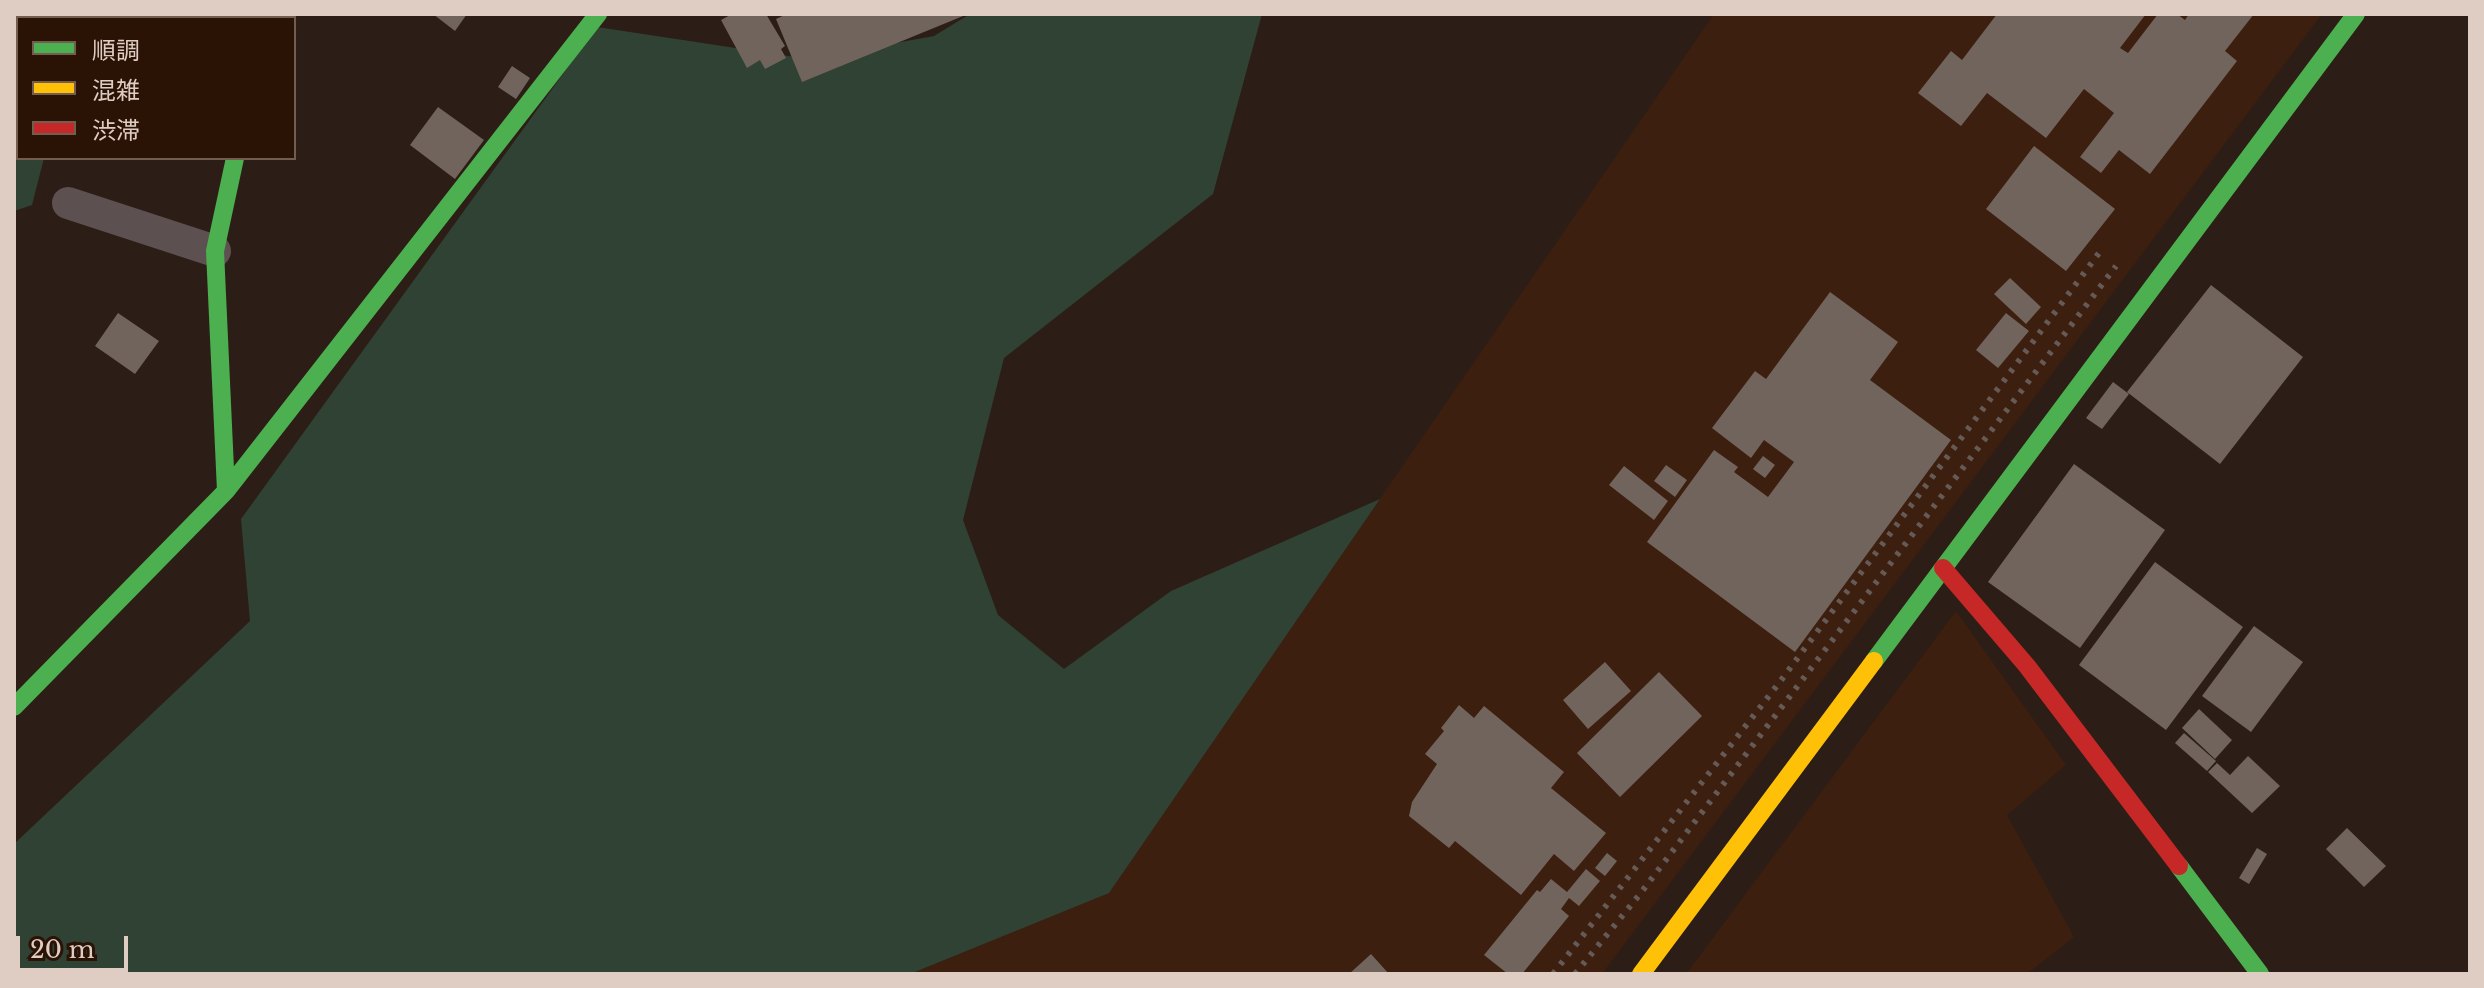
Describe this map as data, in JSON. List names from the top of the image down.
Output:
{
  "legend": ["順調", "混雑", "渋滞"],
  "scale_bar": "20 m"
}
